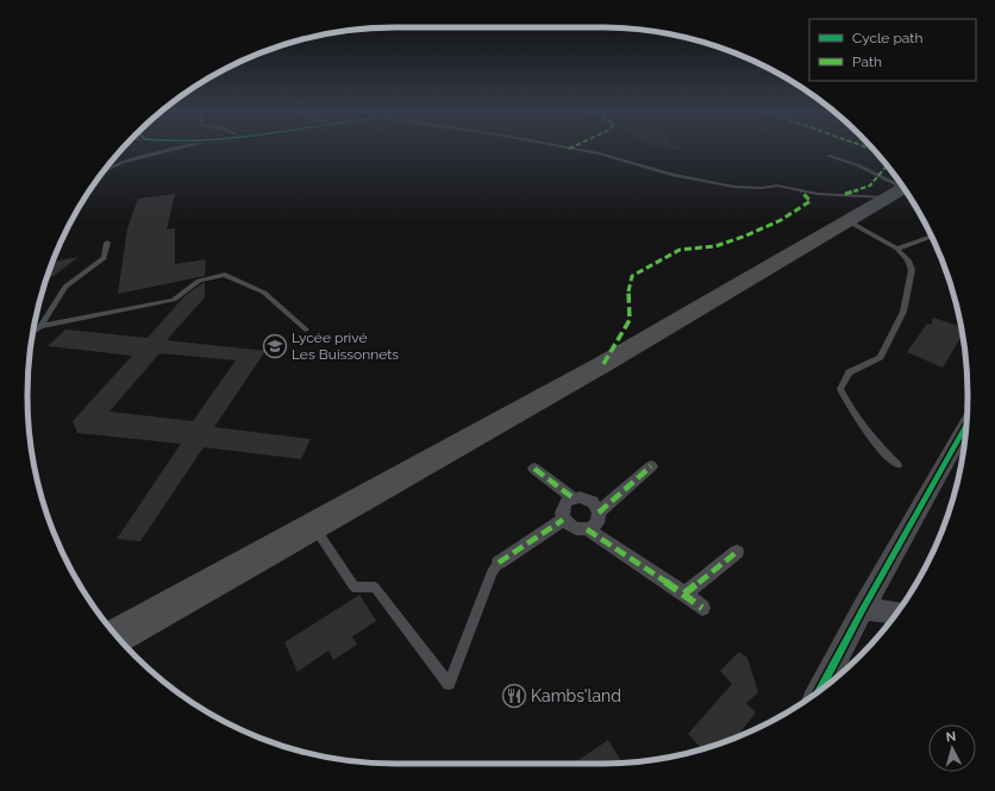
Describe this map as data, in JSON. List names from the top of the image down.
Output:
{
  "places": {
    "school or university": ["Lycée privé Les Buissonnets"],
    "restaurant": ["Kambs'land"]
  },
  "legend": ["Cycle path", "Path"],
  "north": "top"
}
